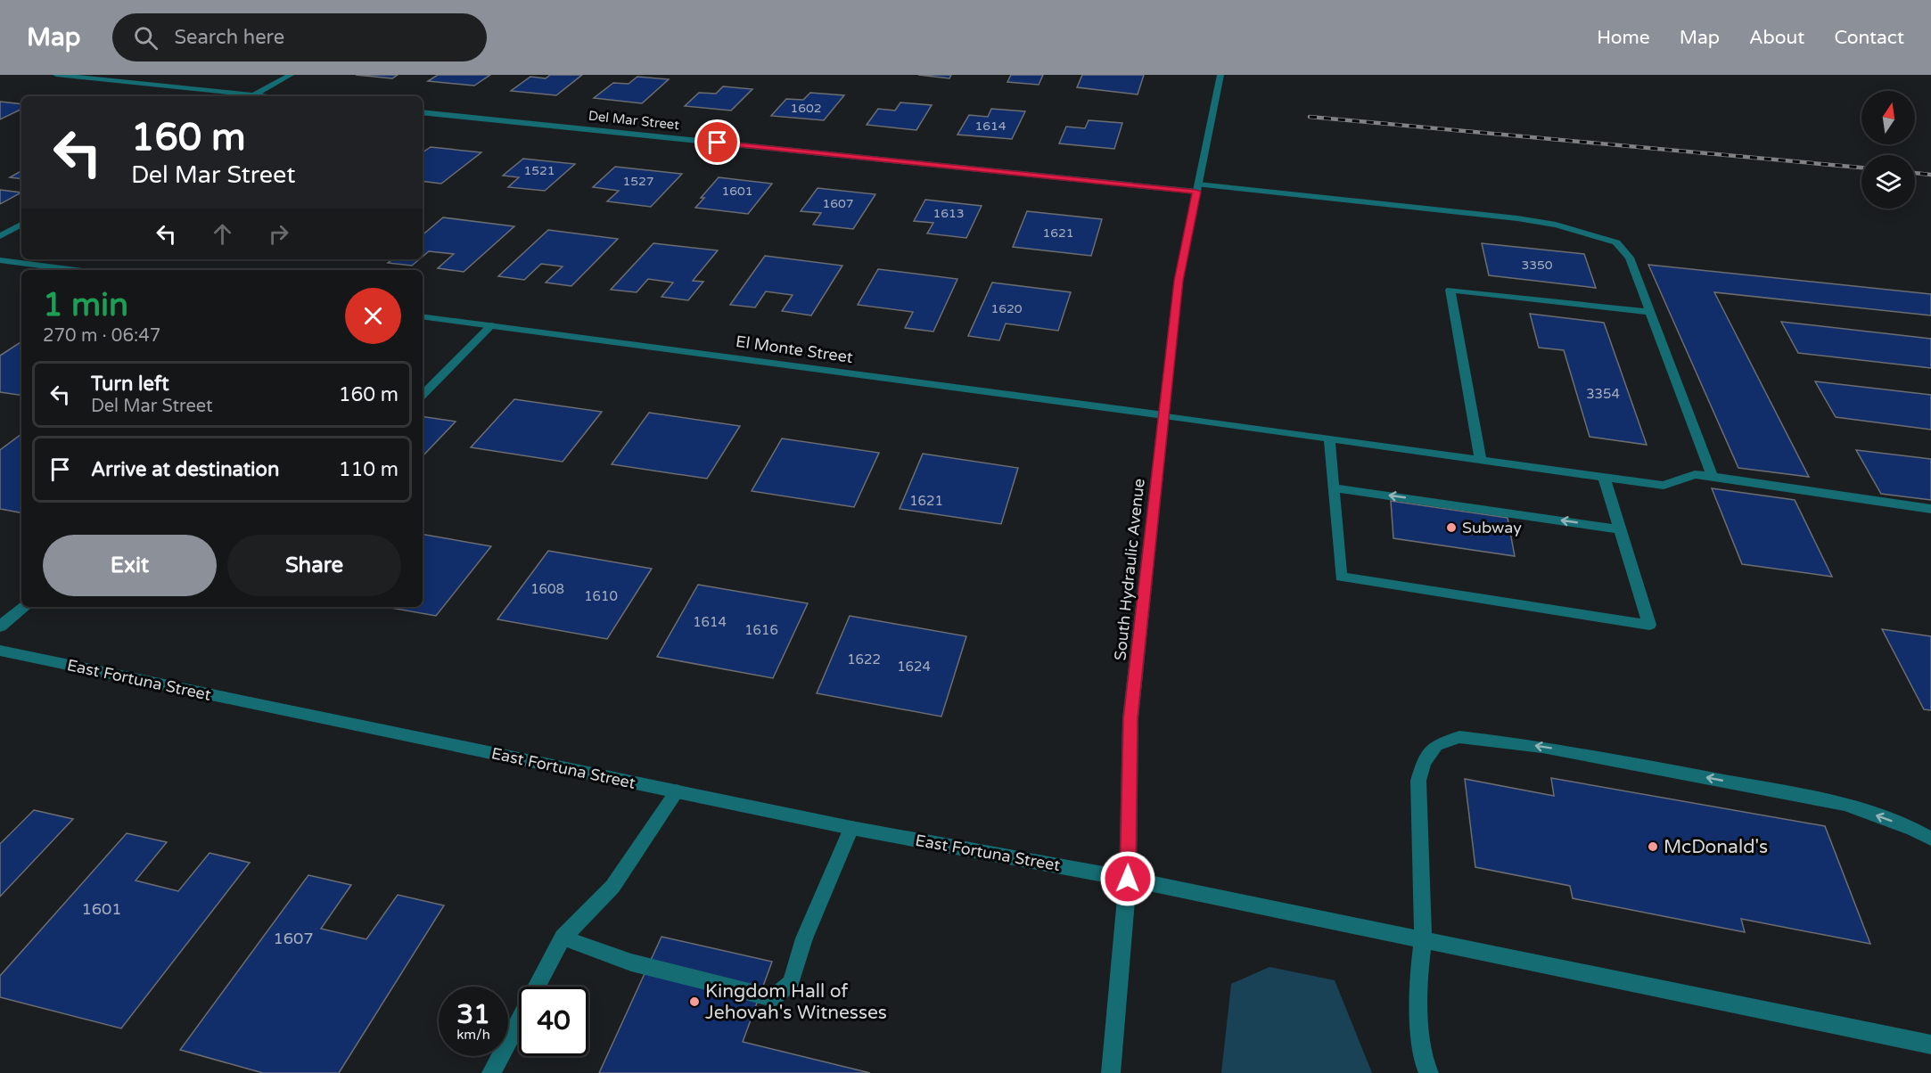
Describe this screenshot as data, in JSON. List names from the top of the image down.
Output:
{
  "streets": {
    "street": [
      "Del Mar Street",
      "El Monte Street",
      "South Hydraulic Avenue",
      "East Fortuna Street"
    ]
  },
  "crossings": [
    ["Del Mar Street", "El Monte Street"],
    ["Del Mar Street", "South Hydraulic Avenue"],
    ["El Monte Street", "South Hydraulic Avenue"],
    ["South Hydraulic Avenue", "East Fortuna Street"]
  ],
  "places": ["Subway", "McDonald's", "Kingdom Hall of Jehovah's Witnesses"],
  "house_numbers": [
    "1602",
    "1614",
    "1521",
    "1527",
    "1601",
    "1607",
    "1613",
    "1621",
    "3350",
    "1620",
    "3354",
    "1621",
    "1608",
    "1610",
    "1614",
    "1616",
    "1622",
    "1624",
    "1601",
    "1607"
  ],
  "north": "top",
  "page": {
    "header": "Map",
    "search": "Search here",
    "nav": [
      "Home",
      "Map",
      "About",
      "Contact"
    ],
    "turn": ["160 m", "Del Mar Street"],
    "heading": ["1 min", "270 m · 06:47"],
    "list": [
      {
        "name": "Turn left",
        "note": "Del Mar Street",
        "value": "160 m"
      },
      {
        "name": "Arrive at destination",
        "value": "110 m"
      }
    ],
    "buttons": ["Exit", "Share"],
    "speed": "31 km/h",
    "limit": "40"
  }
}
